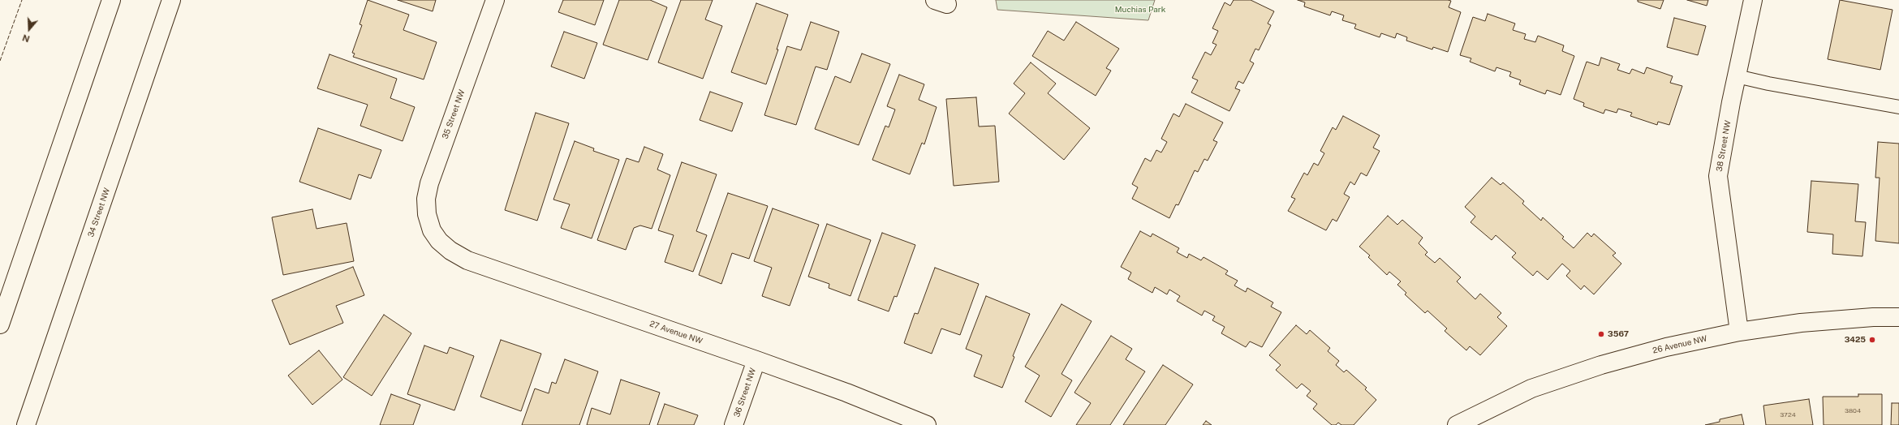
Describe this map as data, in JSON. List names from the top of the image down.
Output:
{
  "streets": {
    "street": [
      "35 Street NW",
      "38 Street NW",
      "34 Street NW",
      "27 Avenue NW",
      "26 Avenue NW",
      "36 Street NW"
    ]
  },
  "crossings": [
    ["35 Street NW", "27 Avenue NW"],
    ["38 Street NW", "26 Avenue NW"],
    ["27 Avenue NW", "36 Street NW"]
  ],
  "parks": ["Muchias Park"],
  "places": ["3567", "3425"],
  "house_numbers": ["3804", "3724"],
  "north": "bottom"
}
